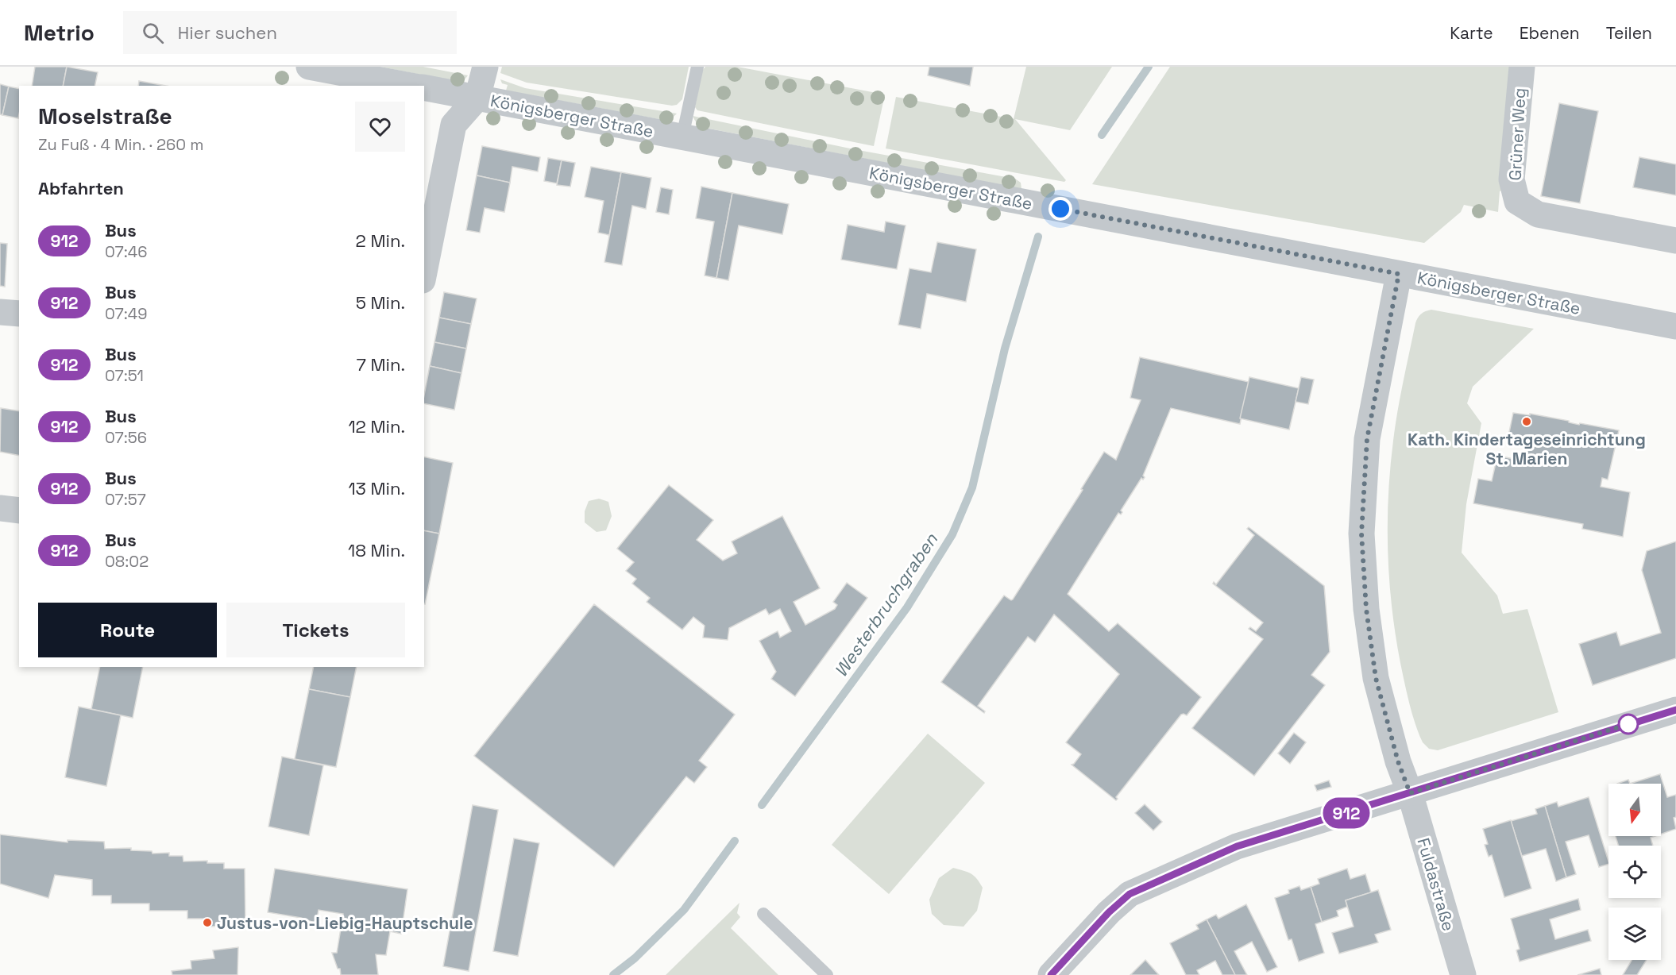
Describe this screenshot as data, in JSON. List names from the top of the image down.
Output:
{
  "streets": {
    "street": ["Königsberger Straße", "Grüner Weg", "Fuldastraße"]
  },
  "crossings": [
    ["Königsberger Straße", "Fuldastraße"]
  ],
  "water": ["Westerbruchgraben"],
  "places": ["Kath. Kindertageseinrichtung St. Marien", "Justus-von-Liebig-Hauptschule"],
  "lines": ["bus line 912"],
  "north": "bottom",
  "page": {
    "header": "Metrio",
    "search": "Hier suchen",
    "nav": ["Karte", "Ebenen", "Teilen"],
    "on_map": "912",
    "heading": [
      ["Moselstraße", "Zu Fuß · 4 Min. · 260 m"],
      "Abfahrten"
    ],
    "list": [
      {
        "mark": "912",
        "name": "Bus",
        "note": "07:46",
        "value": "2 Min."
      },
      {
        "mark": "912",
        "name": "Bus",
        "note": "07:49",
        "value": "5 Min."
      },
      {
        "mark": "912",
        "name": "Bus",
        "note": "07:51",
        "value": "7 Min."
      },
      {
        "mark": "912",
        "name": "Bus",
        "note": "07:56",
        "value": "12 Min."
      },
      {
        "mark": "912",
        "name": "Bus",
        "note": "07:57",
        "value": "13 Min."
      },
      {
        "mark": "912",
        "name": "Bus",
        "note": "08:02",
        "value": "18 Min."
      }
    ],
    "buttons": ["Route", "Tickets"]
  }
}
